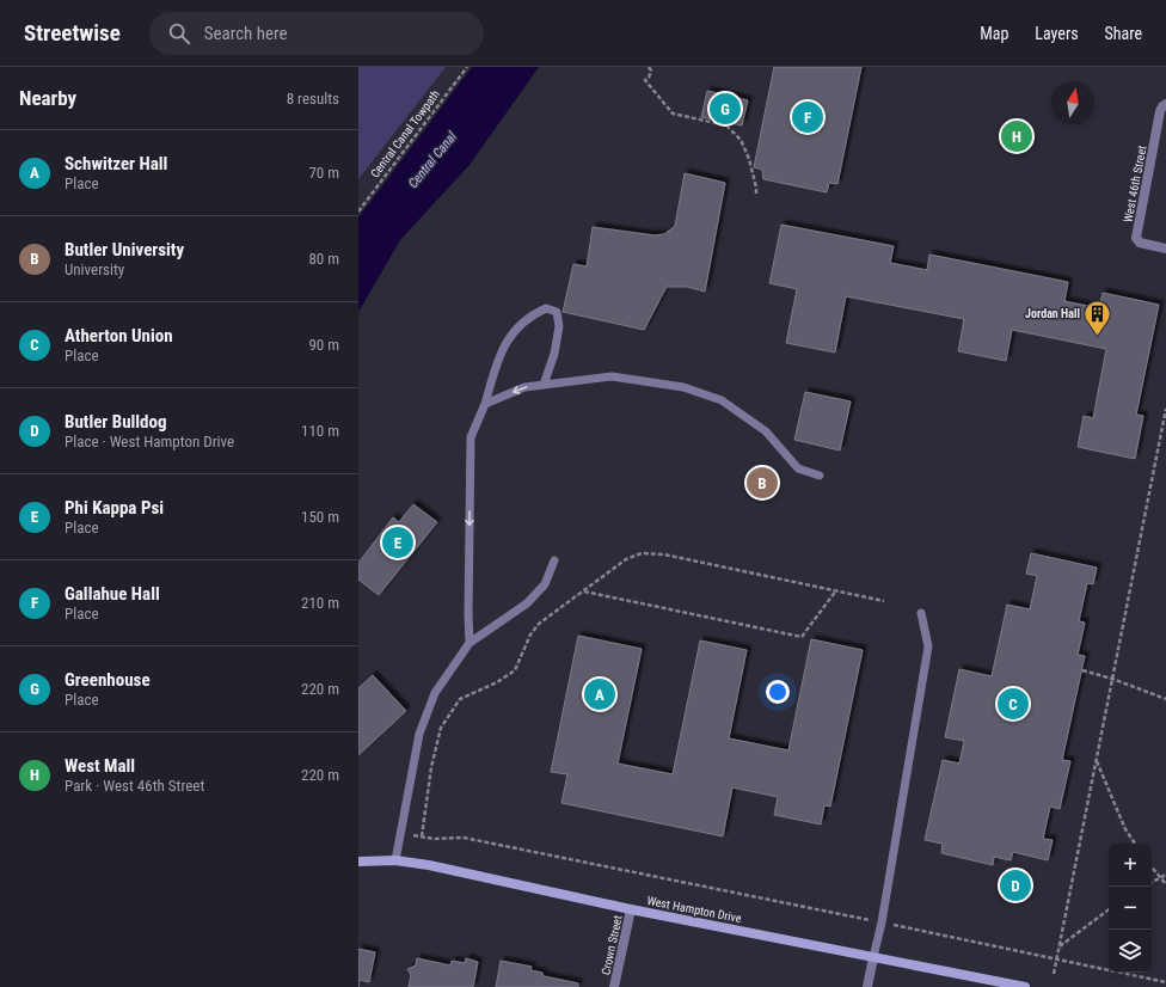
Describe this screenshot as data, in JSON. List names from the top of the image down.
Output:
{
  "streets": {
    "street": ["West 46th Street", "West Hampton Drive", "Crown Street"],
    "path": ["Central Canal Towpath"]
  },
  "crossings": [
    ["West Hampton Drive", "Crown Street"]
  ],
  "water": ["Central Canal"],
  "places": {
    "building": ["Jordan Hall"]
  },
  "north": "top",
  "page": {
    "header": "Streetwise",
    "search": "Search here",
    "nav": ["Map", "Layers", "Share"],
    "heading": ["Nearby", "8 results"],
    "pins": [
      "G",
      "F",
      "H",
      "B",
      "E",
      "A",
      "C",
      "D"
    ],
    "list": [
      {
        "mark": "A",
        "name": "Schwitzer Hall",
        "note": "Place",
        "value": "70 m"
      },
      {
        "mark": "B",
        "name": "Butler University",
        "note": "University",
        "value": "80 m"
      },
      {
        "mark": "C",
        "name": "Atherton Union",
        "note": "Place",
        "value": "90 m"
      },
      {
        "mark": "D",
        "name": "Butler Bulldog",
        "note": "Place · West Hampton Drive",
        "value": "110 m"
      },
      {
        "mark": "E",
        "name": "Phi Kappa Psi",
        "note": "Place",
        "value": "150 m"
      },
      {
        "mark": "F",
        "name": "Gallahue Hall",
        "note": "Place",
        "value": "210 m"
      },
      {
        "mark": "G",
        "name": "Greenhouse",
        "note": "Place",
        "value": "220 m"
      },
      {
        "mark": "H",
        "name": "West Mall",
        "note": "Park · West 46th Street",
        "value": "220 m"
      }
    ],
    "map_buttons": ["+", "−"]
  }
}
